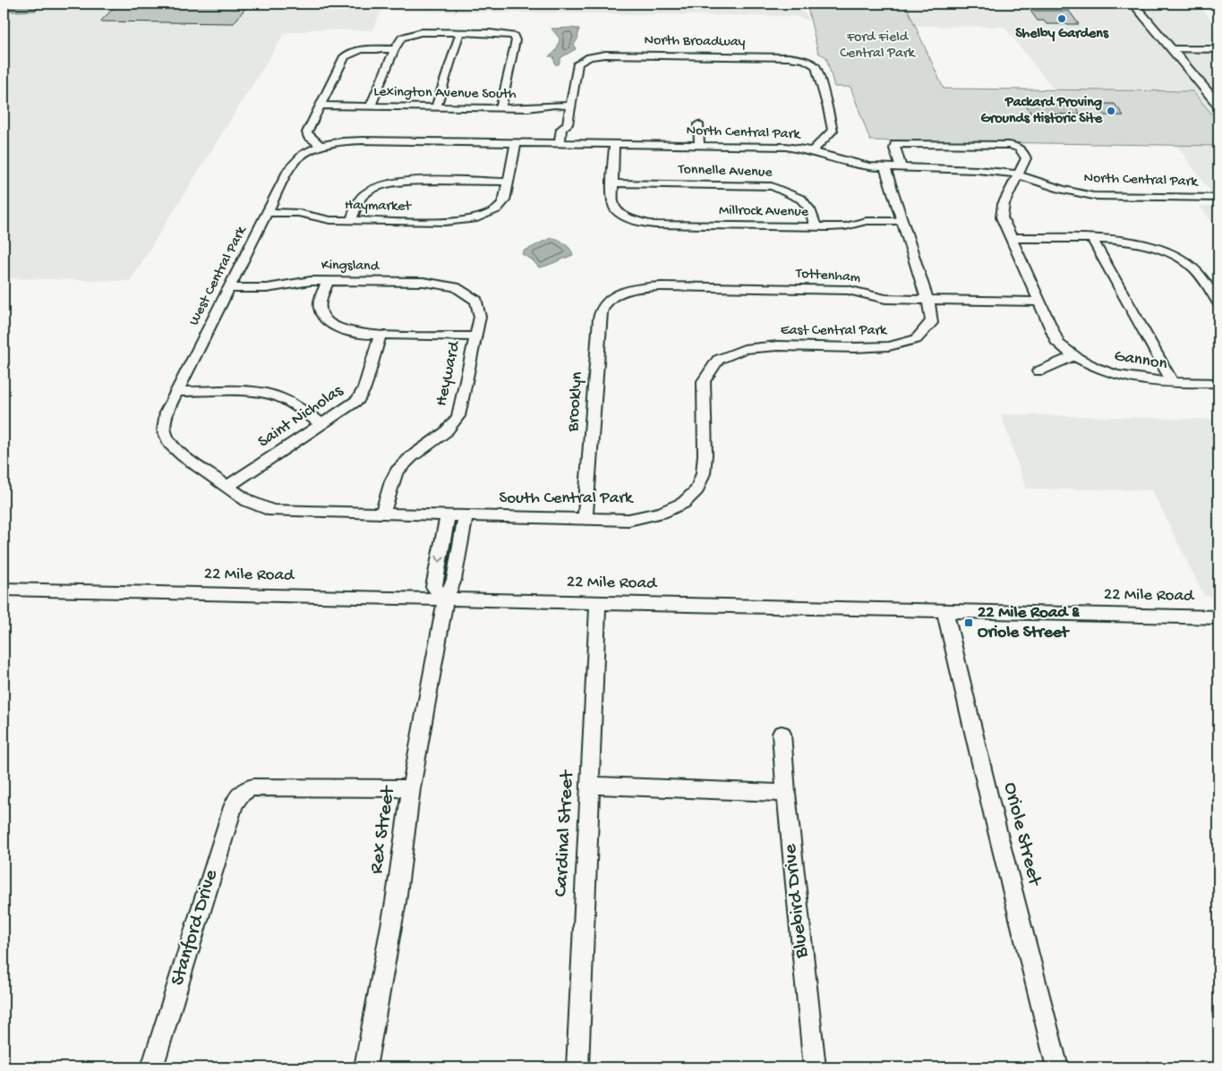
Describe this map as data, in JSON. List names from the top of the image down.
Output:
{
  "streets": {
    "street": [
      "North Broadway",
      "Lexington Avenue South",
      "North Central Park",
      "Tonnelle Avenue",
      "Haymarket",
      "Millrock Avenue",
      "Kingsland",
      "West Central Park",
      "Tottenham",
      "East Central Park",
      "Gannon",
      "Heyward",
      "Brooklyn",
      "Saint Nicholas",
      "South Central Park",
      "22 Mile Road",
      "Rex Street",
      "Cardinal Street",
      "Oriole Street",
      "Bluebird Drive",
      "Stanford Drive"
    ]
  },
  "crossings": [
    ["North Broadway", "Lexington Avenue South"],
    ["North Broadway", "North Central Park"],
    ["North Central Park", "West Central Park"],
    ["North Central Park", "East Central Park"],
    ["Tonnelle Avenue", "Millrock Avenue"],
    ["Haymarket", "West Central Park"],
    ["Millrock Avenue", "East Central Park"],
    ["Kingsland", "West Central Park"],
    ["Kingsland", "Heyward"],
    ["West Central Park", "South Central Park"],
    ["Tottenham", "East Central Park"],
    ["Tottenham", "Gannon"],
    ["Tottenham", "Brooklyn"],
    ["East Central Park", "South Central Park"],
    ["Heyward", "South Central Park"],
    ["Brooklyn", "South Central Park"],
    ["Saint Nicholas", "South Central Park"],
    ["22 Mile Road", "Rex Street"],
    ["22 Mile Road", "Cardinal Street"],
    ["22 Mile Road", "Oriole Street"]
  ],
  "parks": ["Ford Field Central Park"],
  "places": {
    "other": ["Shelby Gardens", "Packard Proving Grounds Historic Site"],
    "transit": ["22 Mile Road & Oriole Street"]
  }
}
